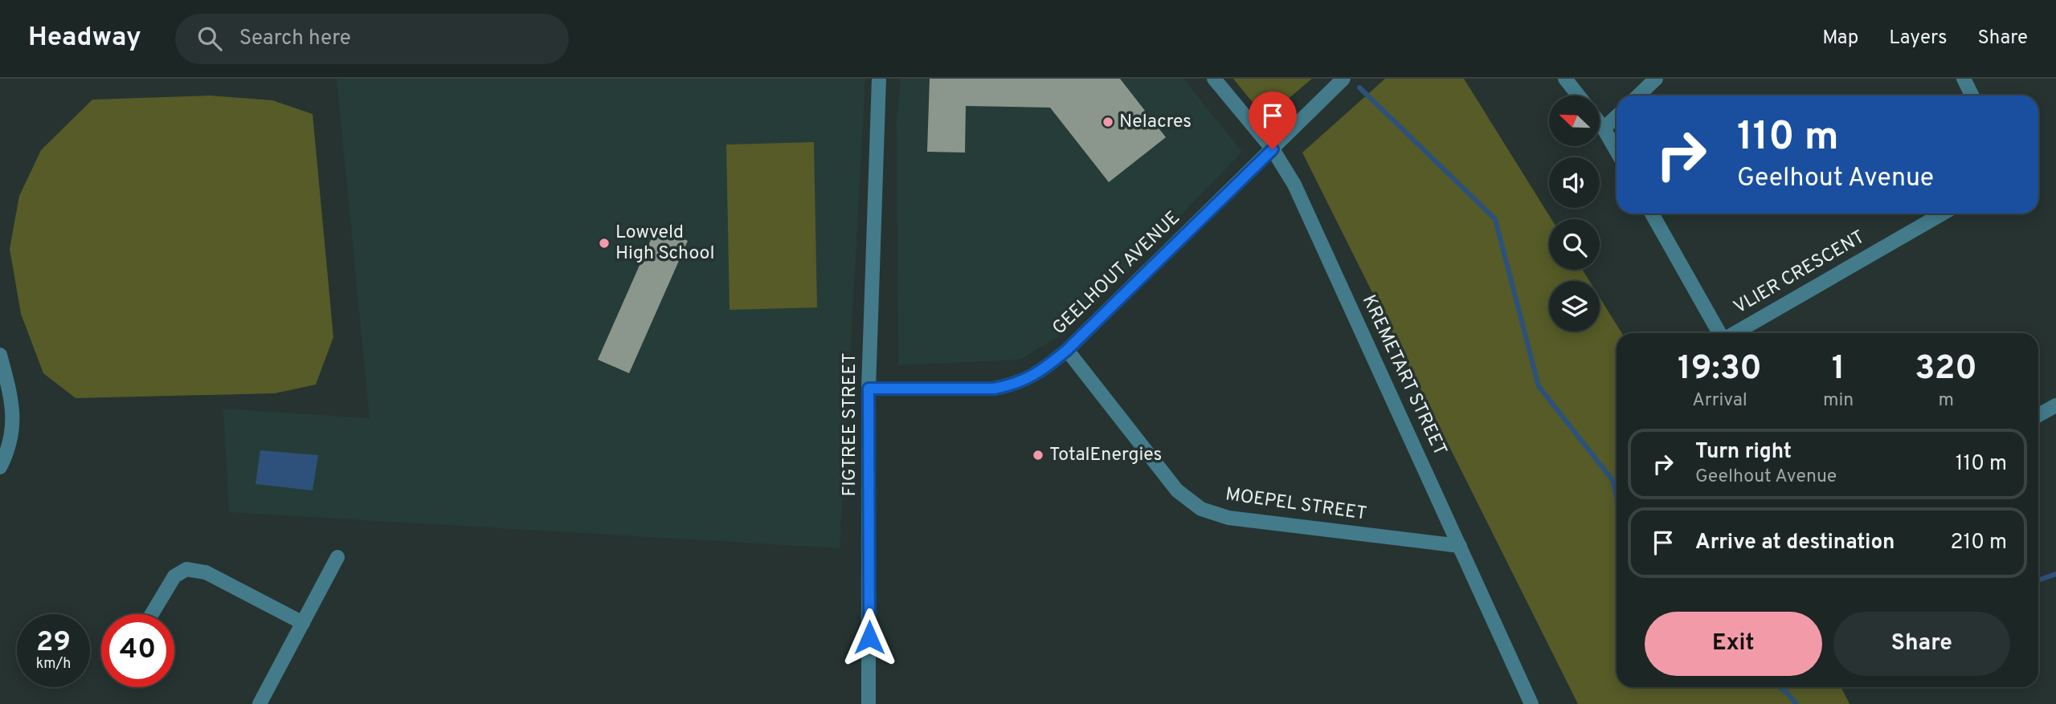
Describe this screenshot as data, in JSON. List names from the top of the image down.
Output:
{
  "streets": {
    "street": [
      "VLIER CRESCENT",
      "GEELHOUT AVENUE",
      "KREMETART STREET",
      "FIGTREE STREET",
      "MOEPEL STREET"
    ]
  },
  "crossings": [
    ["GEELHOUT AVENUE", "KREMETART STREET"],
    ["GEELHOUT AVENUE", "FIGTREE STREET"],
    ["GEELHOUT AVENUE", "MOEPEL STREET"],
    ["KREMETART STREET", "MOEPEL STREET"]
  ],
  "places": ["Nelacres", "Lowveld High School", "TotalEnergies"],
  "north": "top left",
  "page": {
    "header": "Headway",
    "search": "Search here",
    "nav": ["Map", "Layers", "Share"],
    "turn": ["110 m", "Geelhout Avenue"],
    "eta": [
      "19:30",
      "Arrival",
      "1",
      "min",
      "320",
      "m"
    ],
    "list": [
      {
        "name": "Turn right",
        "note": "Geelhout Avenue",
        "value": "110 m"
      },
      {
        "name": "Arrive at destination",
        "value": "210 m"
      }
    ],
    "buttons": ["Exit", "Share"],
    "speed": "29 km/h",
    "limit": "40"
  }
}
